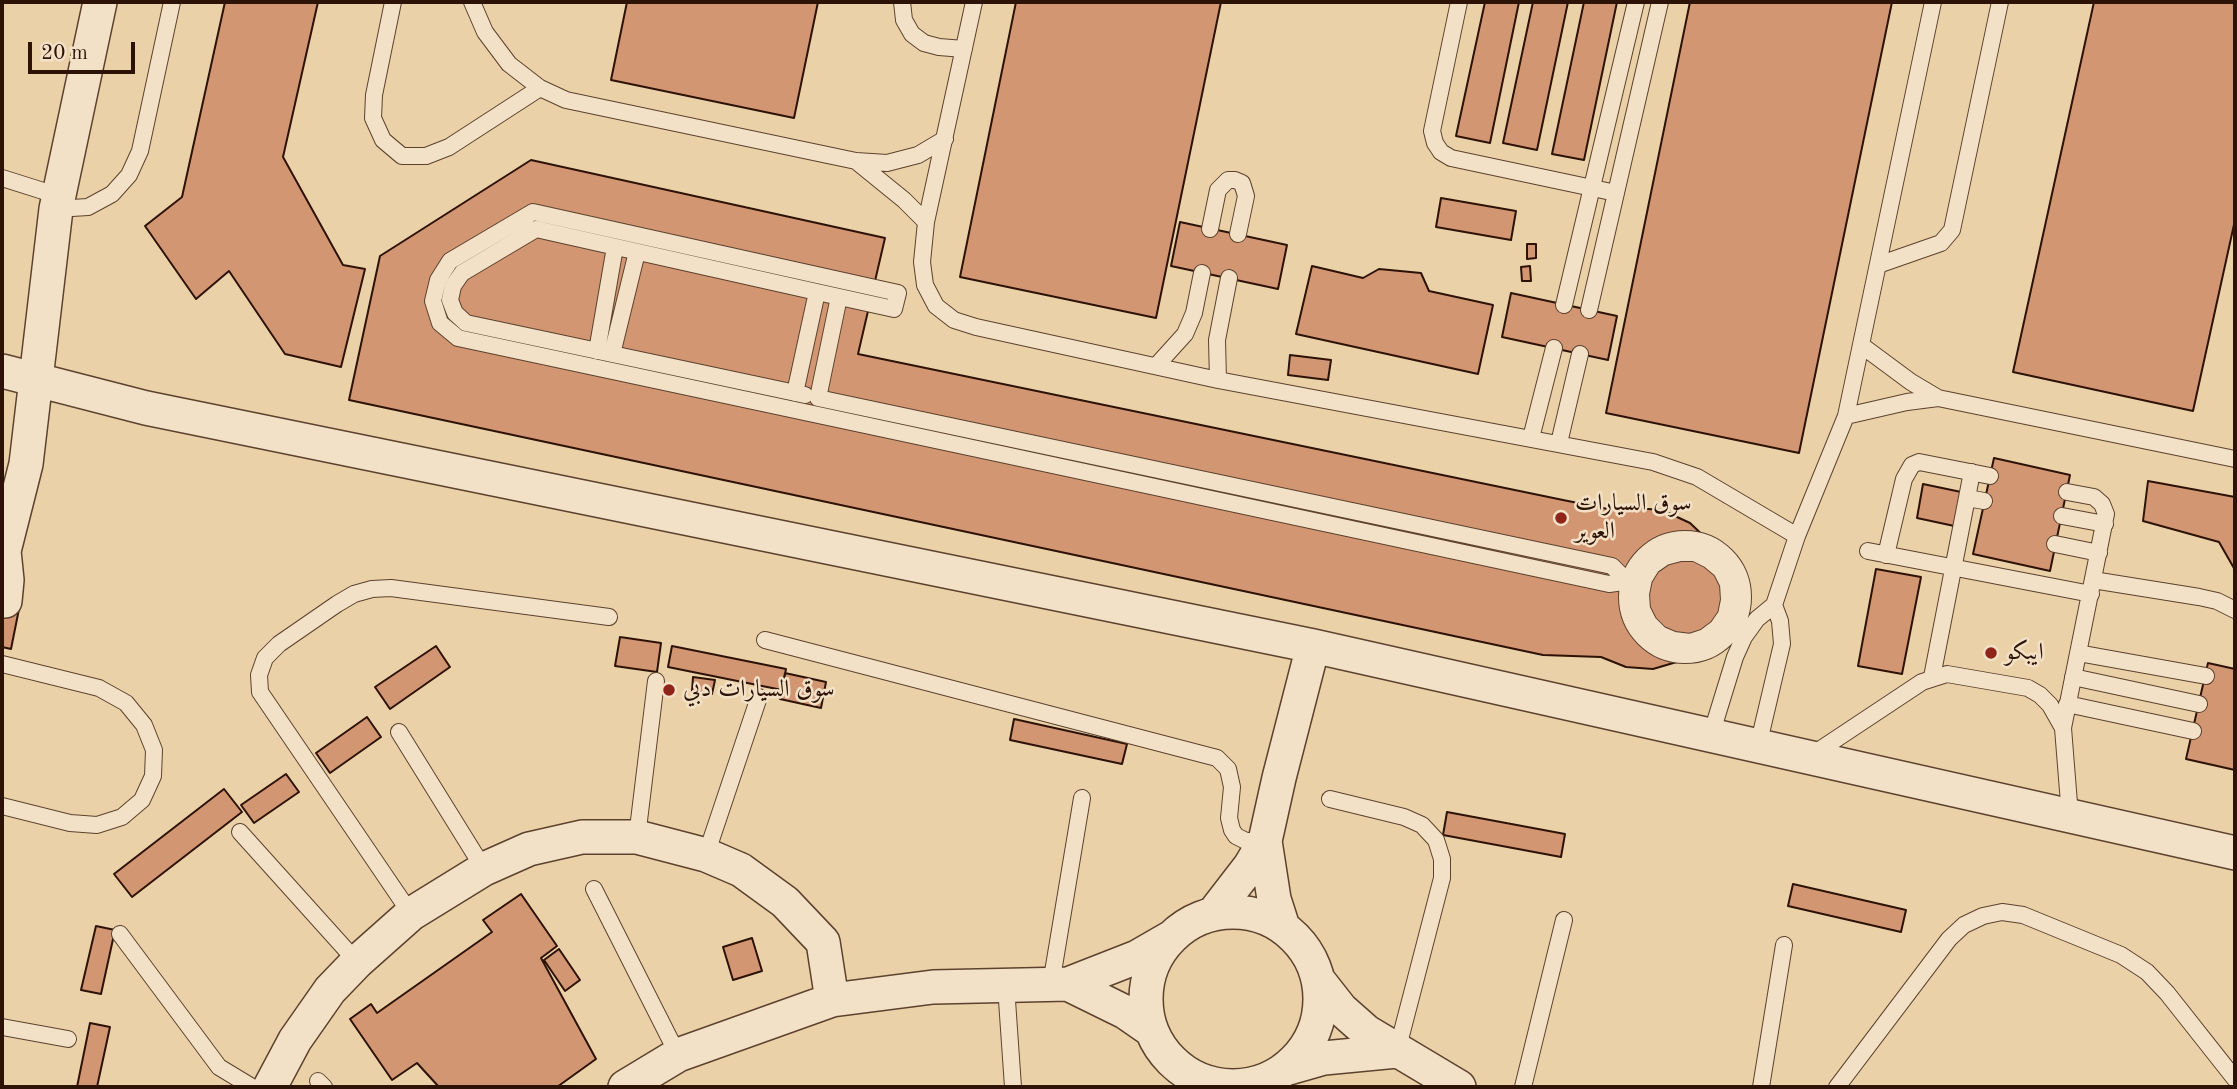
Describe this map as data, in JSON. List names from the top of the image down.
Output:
{
  "places": ["سوق السيارات العوير", "ايبكو", "سوق السيارات دبي"],
  "scale_bar": "20 m"
}
